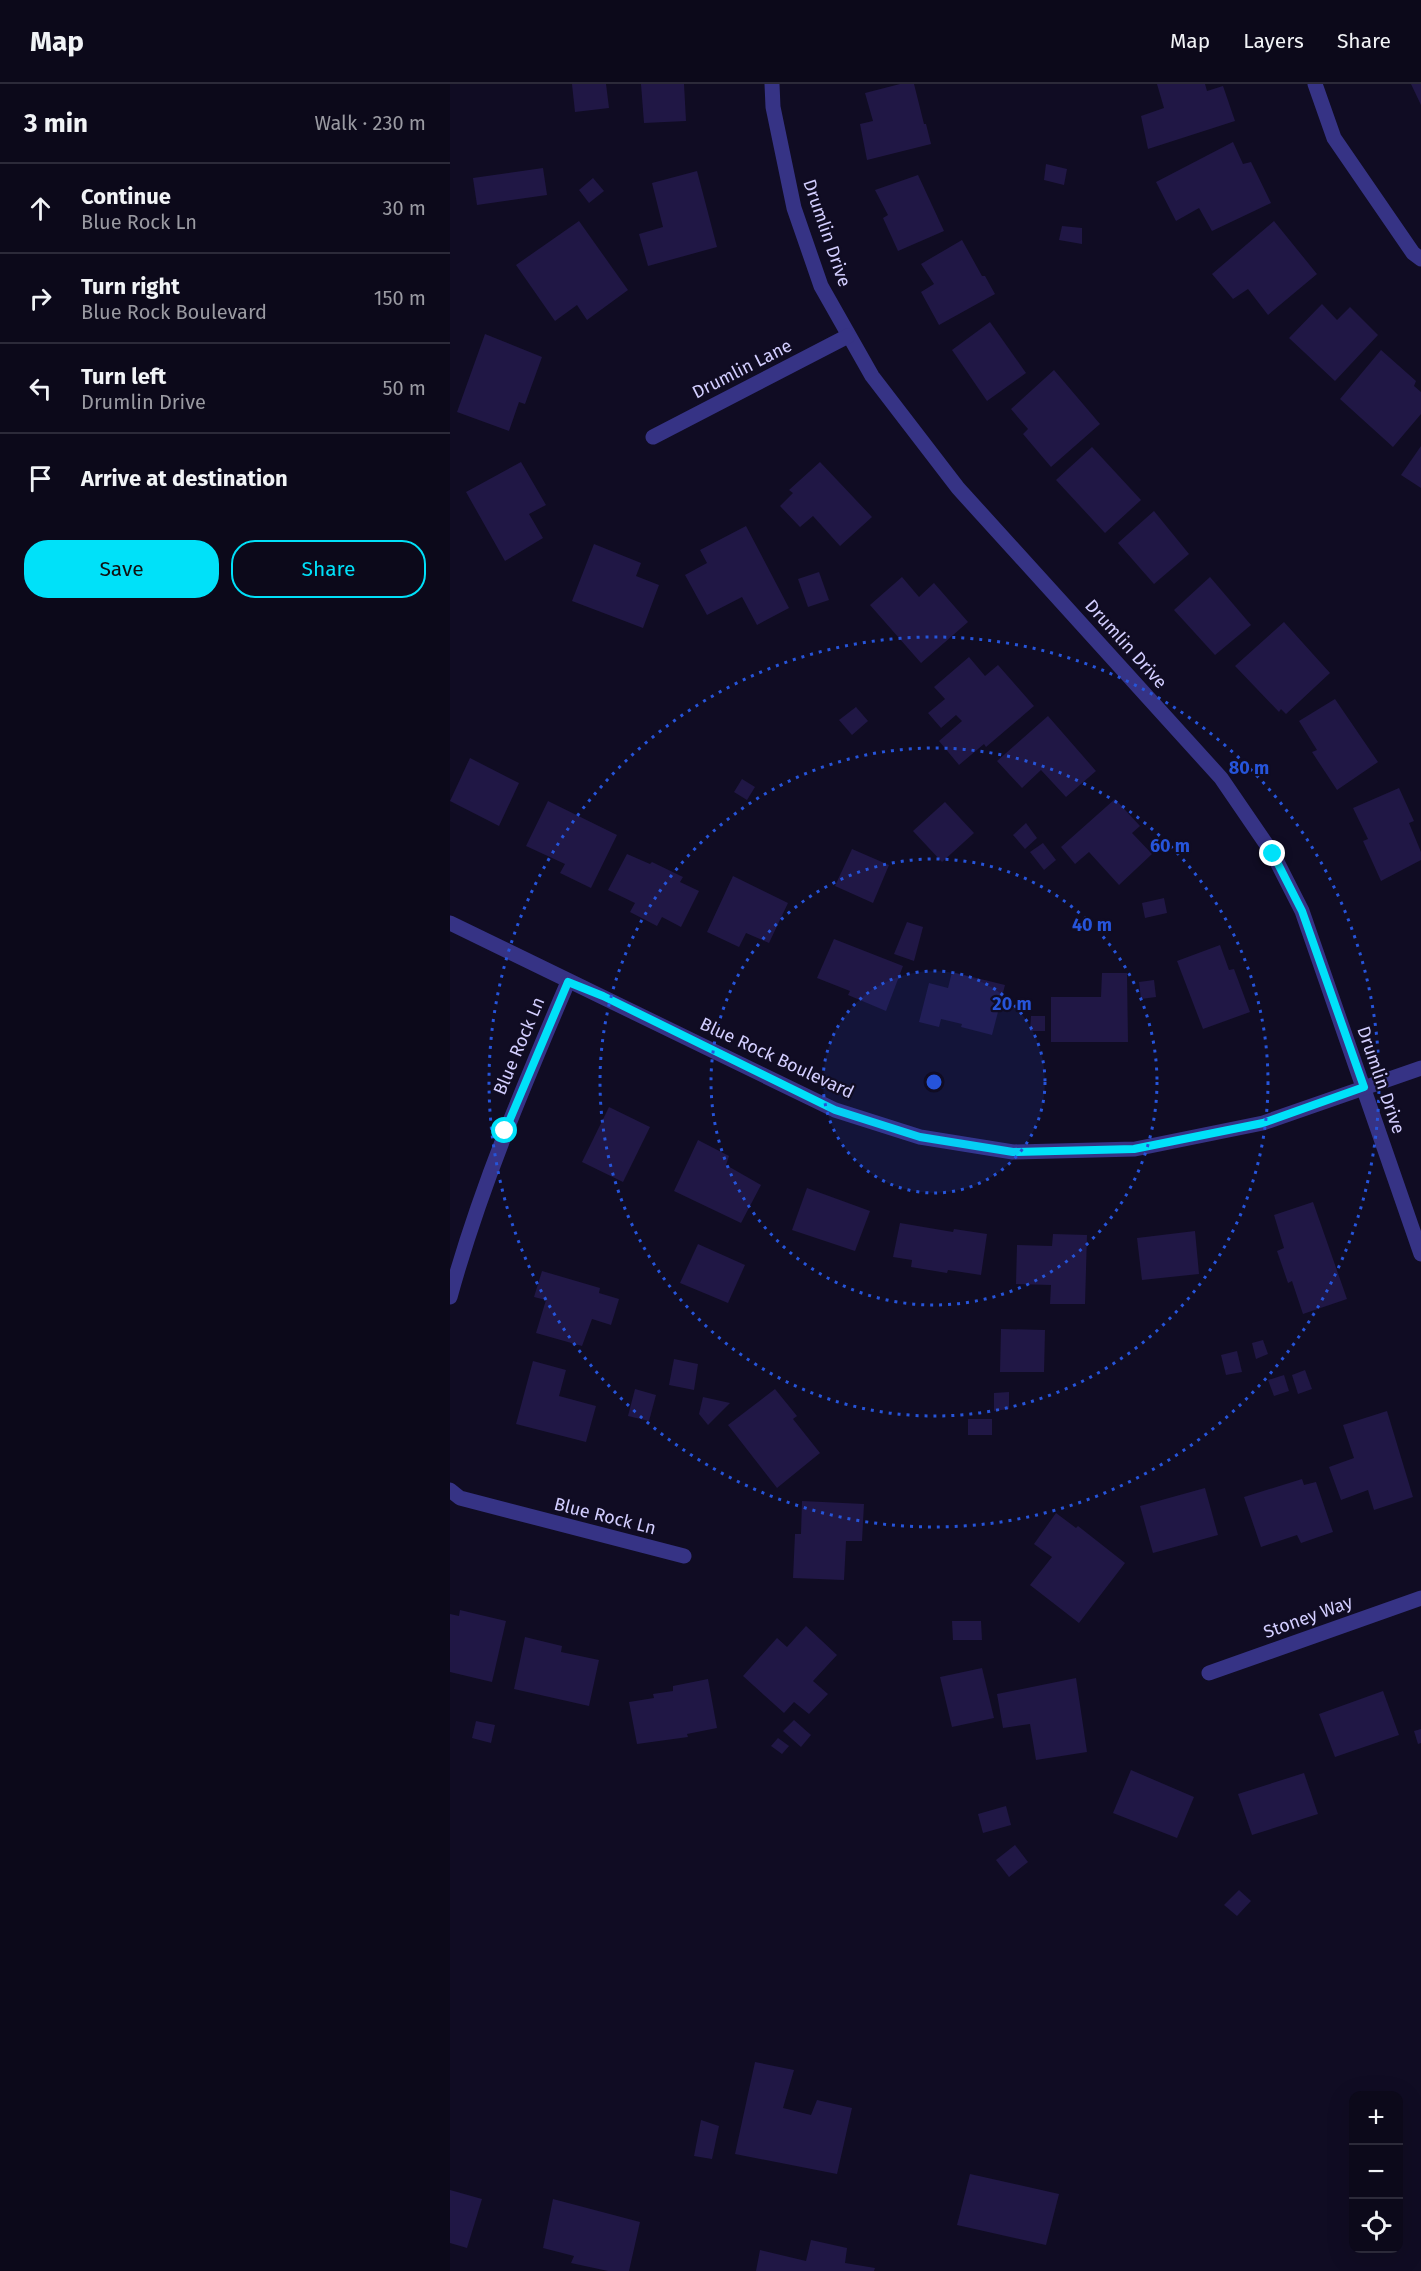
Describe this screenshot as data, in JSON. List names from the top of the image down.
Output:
{
  "streets": {
    "street": [
      "Drumlin Drive",
      "Drumlin Lane",
      "Blue Rock Ln",
      "Blue Rock Boulevard",
      "Stoney Way"
    ]
  },
  "crossings": [
    ["Drumlin Drive", "Drumlin Lane"],
    ["Drumlin Drive", "Blue Rock Boulevard"],
    ["Blue Rock Ln", "Blue Rock Boulevard"]
  ],
  "page": {
    "header": "Map",
    "nav": ["Map", "Layers", "Share"],
    "heading": ["3 min", "Walk · 230 m"],
    "list": [
      ["Continue", "Blue Rock Ln", "30 m"],
      ["Turn right", "Blue Rock Boulevard", "150 m"],
      ["Turn left", "Drumlin Drive", "50 m"],
      "Arrive at destination"
    ],
    "buttons": ["Save", "Share"],
    "map_buttons": ["+", "−"]
  },
  "rings": [
    "80 m",
    "60 m",
    "40 m",
    "20 m"
  ]
}
